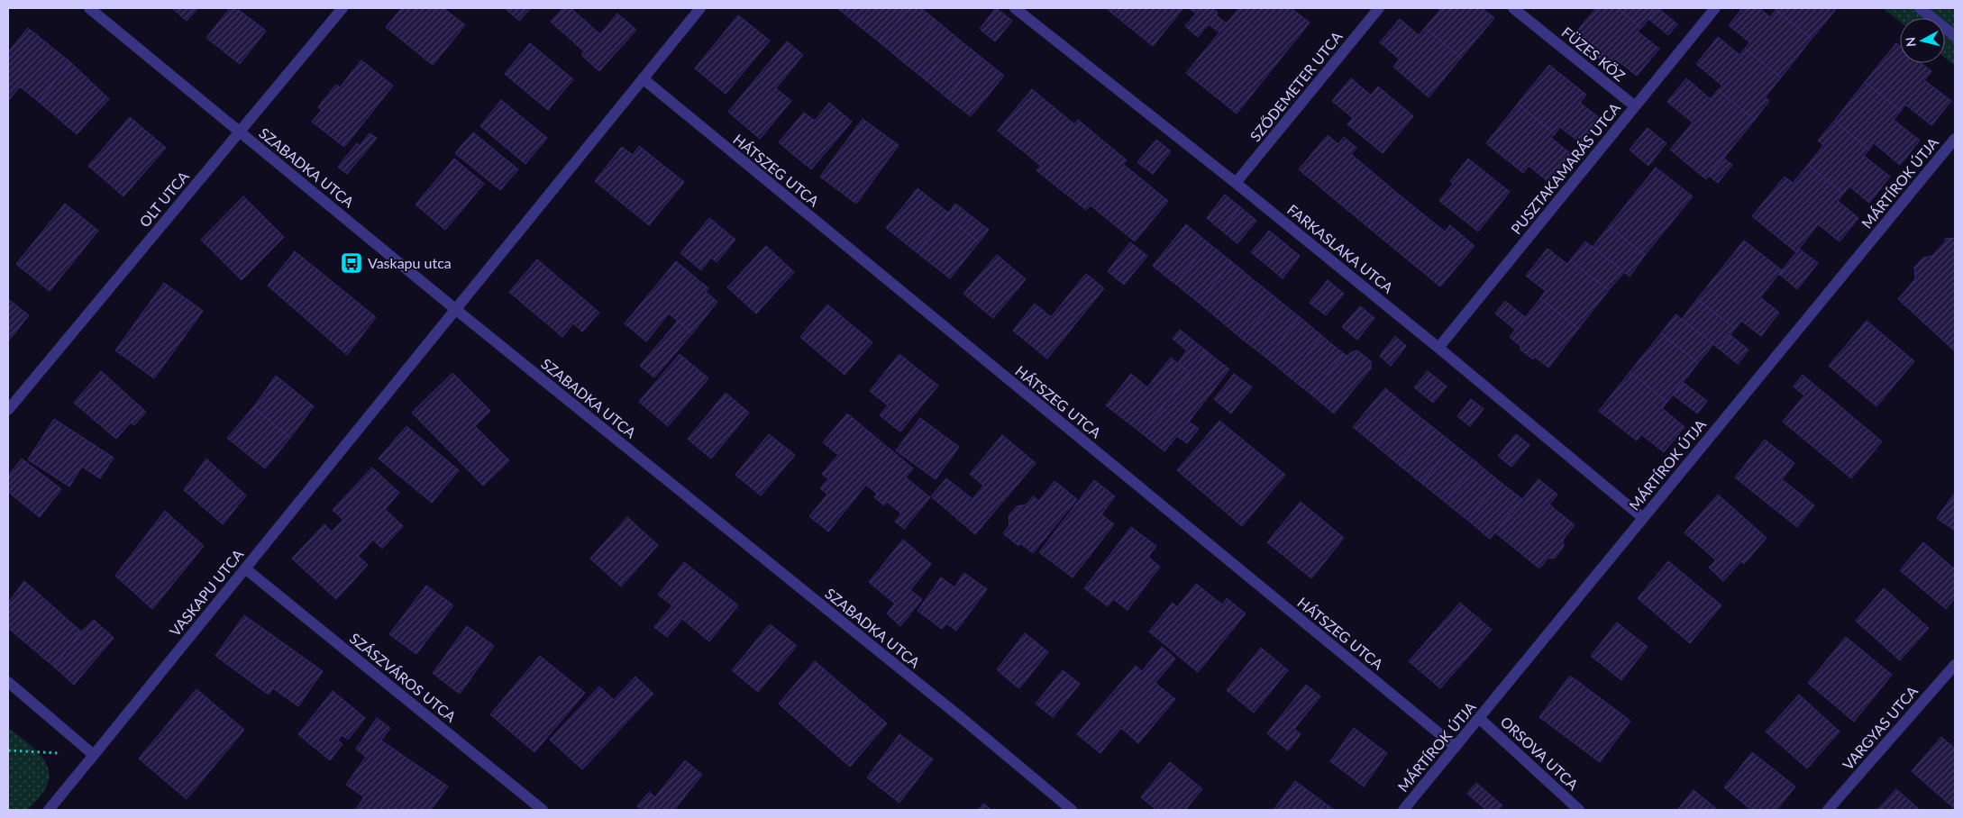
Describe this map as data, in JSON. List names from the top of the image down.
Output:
{
  "streets": {
    "street": [
      "FÜZES KÖZ",
      "SZŐDEMETER UTCA",
      "SZABADKA UTCA",
      "PUSZTAKAMARÁS UTCA",
      "HÁTSZEG UTCA",
      "MÁRTÍROK ÚTJA",
      "OLT UTCA",
      "FARKASLAKA UTCA",
      "VASKAPU UTCA",
      "SZÁSZVÁROS UTCA",
      "VARGYAS UTCA",
      "ORSOVA UTCA"
    ]
  },
  "crossings": [
    ["FÜZES KÖZ", "PUSZTAKAMARÁS UTCA"],
    ["SZŐDEMETER UTCA", "FARKASLAKA UTCA"],
    ["SZABADKA UTCA", "OLT UTCA"],
    ["SZABADKA UTCA", "VASKAPU UTCA"],
    ["PUSZTAKAMARÁS UTCA", "FARKASLAKA UTCA"],
    ["HÁTSZEG UTCA", "MÁRTÍROK ÚTJA"],
    ["HÁTSZEG UTCA", "VASKAPU UTCA"],
    ["MÁRTÍROK ÚTJA", "FARKASLAKA UTCA"],
    ["MÁRTÍROK ÚTJA", "ORSOVA UTCA"],
    ["VASKAPU UTCA", "SZÁSZVÁROS UTCA"]
  ],
  "places": {
    "bus stop": ["Vaskapu utca"]
  },
  "north": "left"
}
